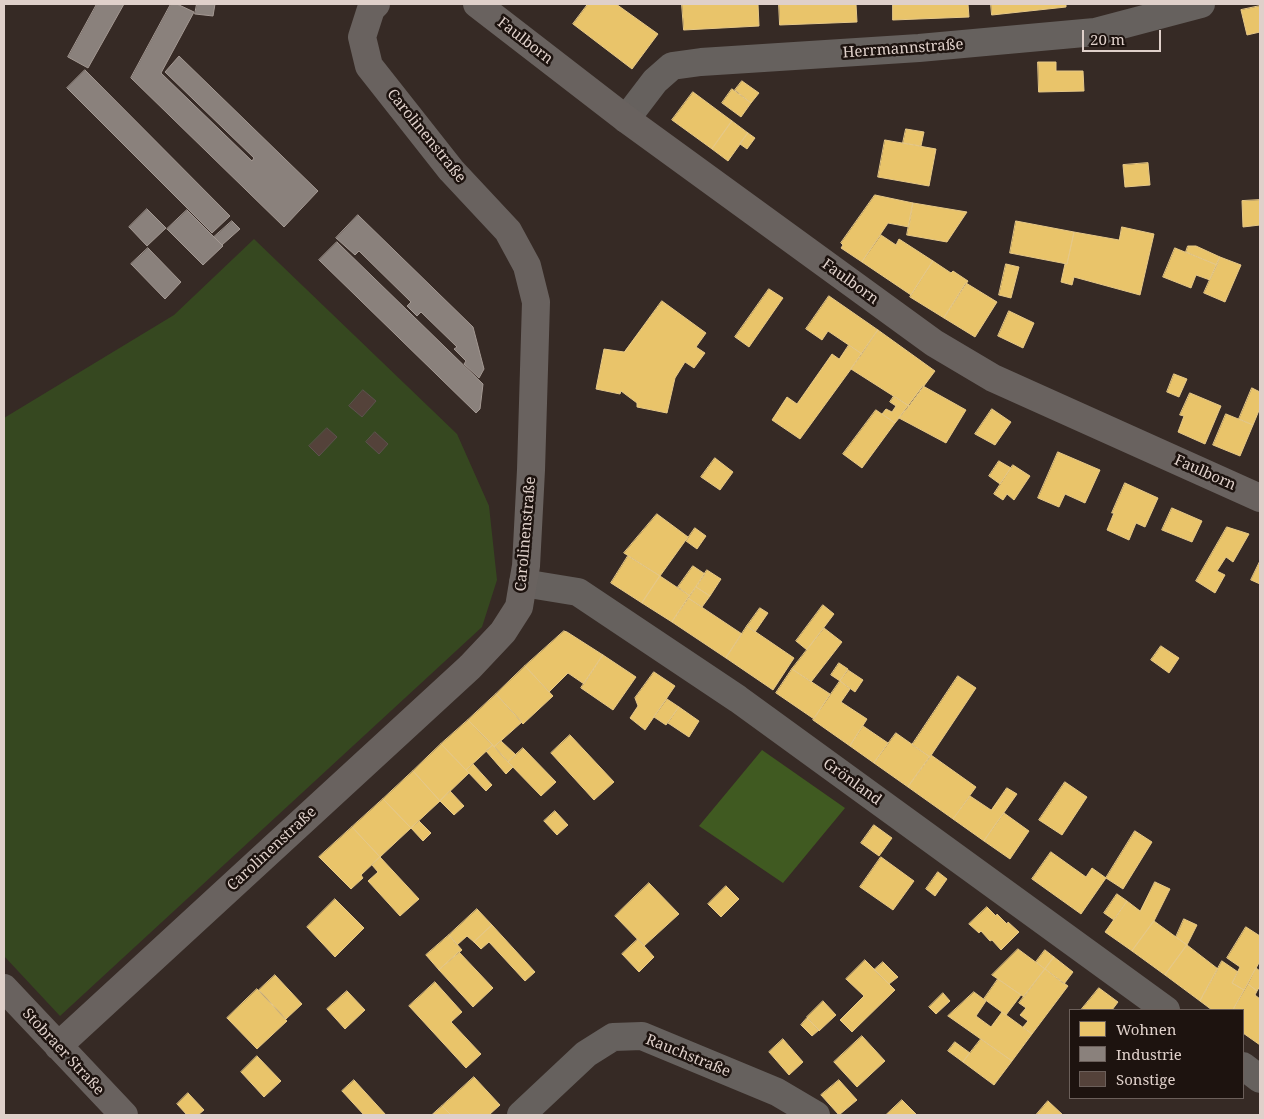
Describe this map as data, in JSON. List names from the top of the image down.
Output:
{
  "streets": {
    "street": [
      "Faulborn",
      "Herrmannstraße",
      "Carolinenstraße",
      "Grönland",
      "Stobraer Straße",
      "Rauchstraße"
    ]
  },
  "crossings": [
    ["Faulborn", "Herrmannstraße"],
    ["Carolinenstraße", "Grönland"],
    ["Carolinenstraße", "Stobraer Straße"]
  ],
  "legend": ["Wohnen", "Industrie", "Sonstige"],
  "scale_bar": "20 m"
}
